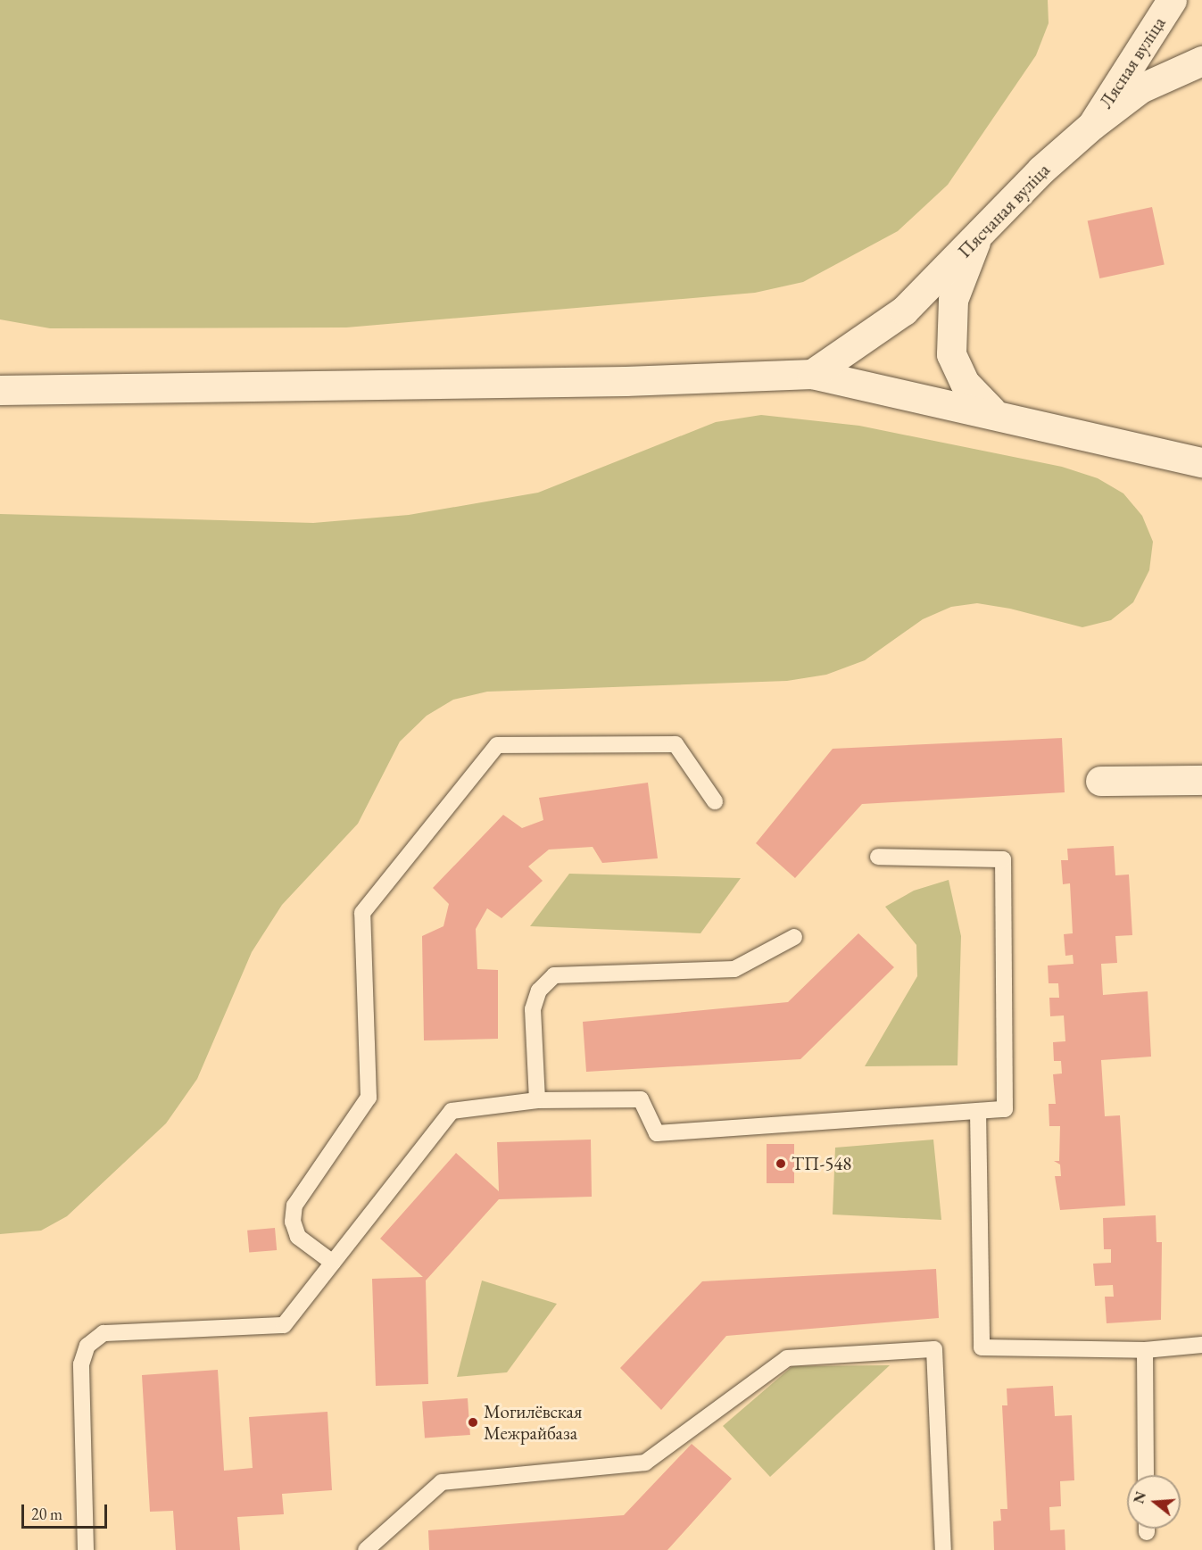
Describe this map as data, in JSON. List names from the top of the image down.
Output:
{
  "streets": {
    "street": ["Лясная вуліца", "Пясчаная вуліца"]
  },
  "crossings": [
    ["Лясная вуліца", "Пясчаная вуліца"]
  ],
  "places": ["ТП-548", "Могилёвская Межрайбаза"],
  "scale_bar": "20 m",
  "north": "left"
}
